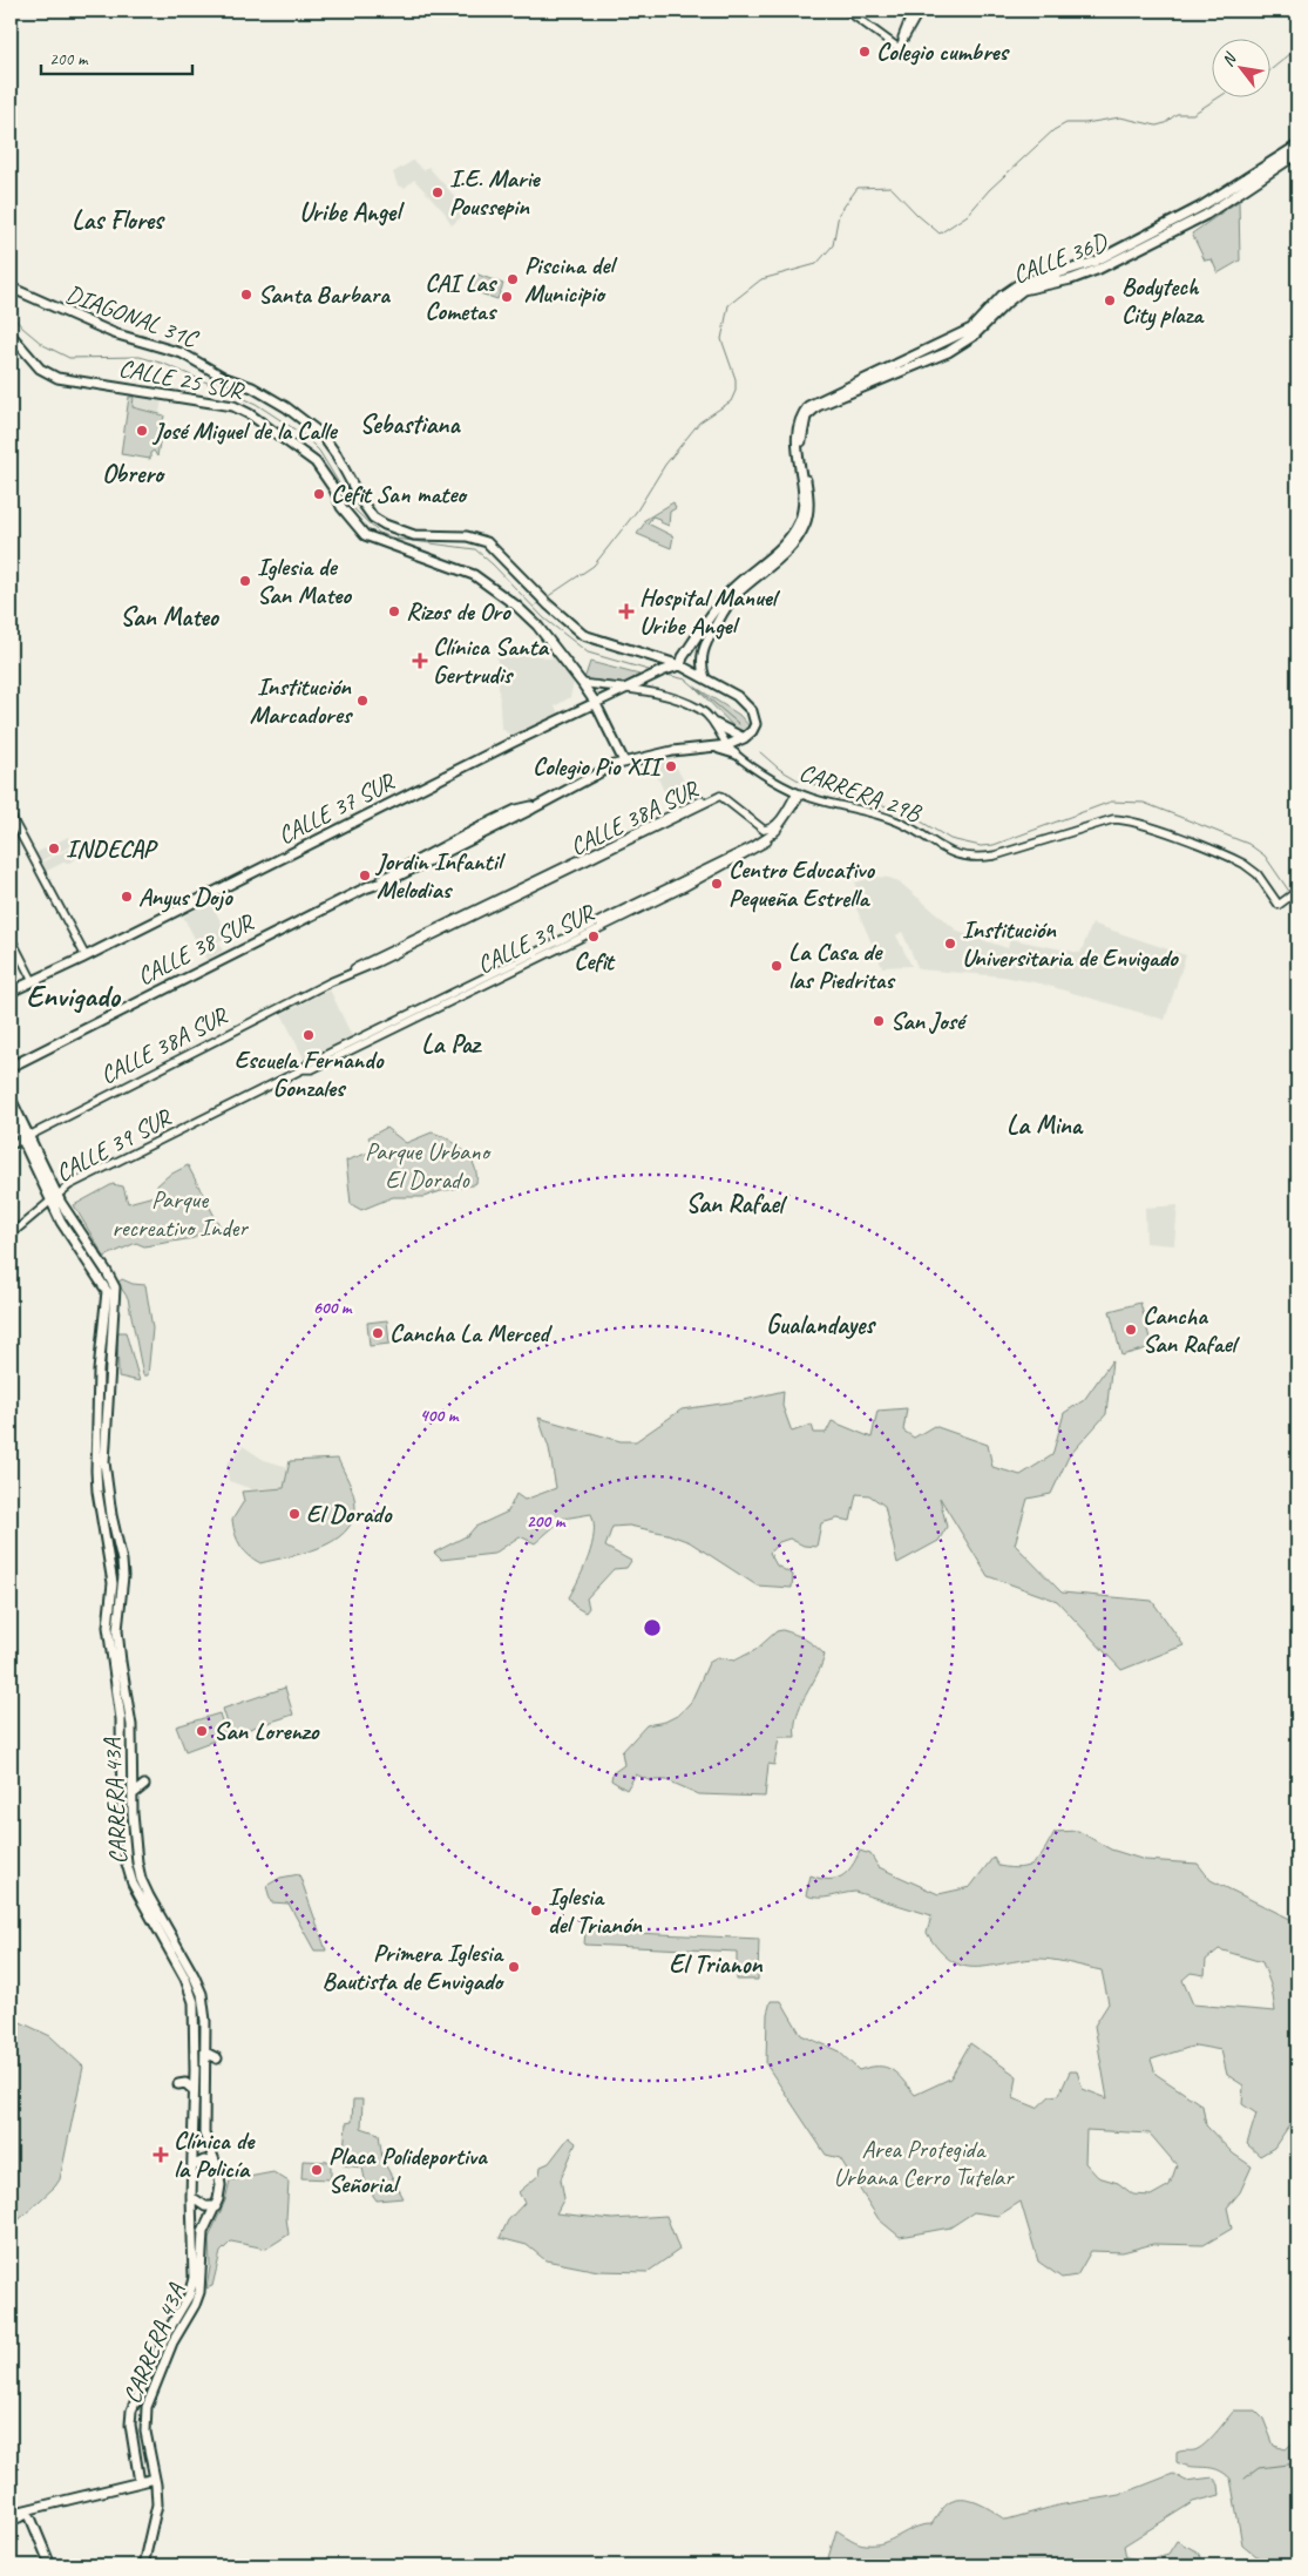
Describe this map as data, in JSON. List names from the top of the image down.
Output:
{
  "streets": {
    "main road": [
      "CALLE 36D",
      "DIAGONAL 31C",
      "CALLE 25 SUR",
      "CALLE 37 SUR",
      "CALLE 38 SUR",
      "CARRERA 43A"
    ],
    "street": ["CARRERA 29B", "CALLE 38A SUR", "CALLE 39 SUR"]
  },
  "crossings": [
    ["DIAGONAL 31C", "CALLE 37 SUR"],
    ["CALLE 25 SUR", "CALLE 37 SUR"],
    ["CALLE 25 SUR", "CALLE 38 SUR"],
    ["CARRERA 29B", "CALLE 39 SUR"],
    ["CARRERA 29B", "CALLE 38 SUR"],
    ["CALLE 38A SUR", "CARRERA 43A"],
    ["CALLE 39 SUR", "CARRERA 43A"]
  ],
  "districts": [
    "Uribe Angel",
    "Las Flores",
    "Sebastiana",
    "Obrero",
    "San Mateo",
    "Envigado",
    "La Paz",
    "La Mina",
    "San Rafael",
    "Gualandayes",
    "El Trianon"
  ],
  "parks": ["Parque Urbano El Dorado", "Parque recreativo Inder", "Area Protegida Urbana Cerro Tutelar"],
  "places": {
    "other": [
      "Colegio cumbres",
      "I.E. Marie Poussepin",
      "Piscina del Municipio",
      "Santa Barbara",
      "CAI Las Cometas",
      "Bodytech City plaza",
      "José Miguel de la Calle",
      "Cefit San mateo",
      "Iglesia de San Mateo",
      "Rizos de Oro",
      "Institución Marcadores",
      "Colegio Pio XII",
      "INDECAP",
      "Jordin Infantil Melodias",
      "Centro Educativo Pequeña Estrella",
      "Anyus Dojo",
      "Cefit",
      "Institución Universitaria de Envigado",
      "La Casa de las Piedritas",
      "San José",
      "Escuela Fernando Gonzales",
      "Cancha San Rafael",
      "Cancha La Merced",
      "El Dorado",
      "San Lorenzo",
      "Iglesia del Trianón",
      "Primera Iglesia Bautista de Envigado",
      "Placa Polideportiva Señorial"
    ],
    "health": ["Hospital Manuel Uribe Angel", "Clínica Santa Gertrudis", "Clínica de la Policía"]
  },
  "scale_bar": "200 m",
  "north": "top left",
  "rings": ["600 m", "400 m", "200 m"]
}
